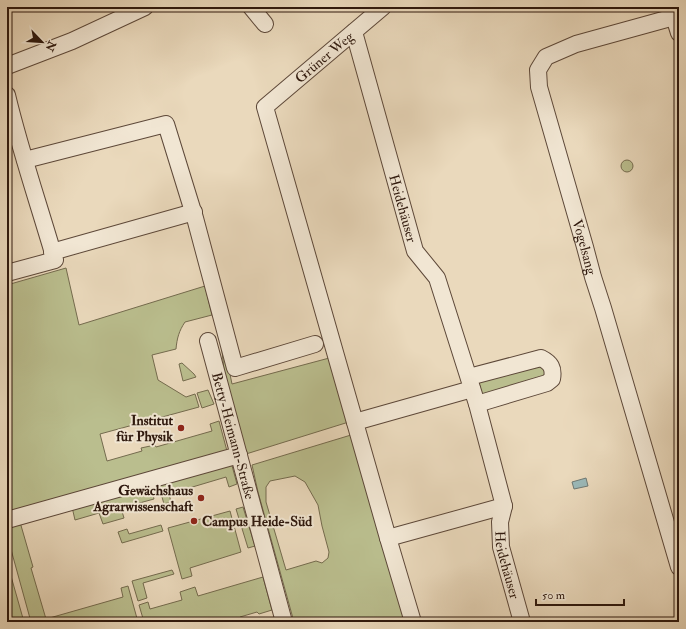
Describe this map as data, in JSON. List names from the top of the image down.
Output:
{
  "streets": {
    "street": [
      "Grüner Weg",
      "Heidehäuser",
      "Vogelsang",
      "Betty-Heimann-Straße"
    ]
  },
  "crossings": [
    ["Grüner Weg", "Heidehäuser"]
  ],
  "places": ["Institut für Physik", "Gewächshaus Agrarwissenschaft", "Campus Heide-Süd"],
  "scale_bar": "50 m",
  "north": "bottom right"
}
